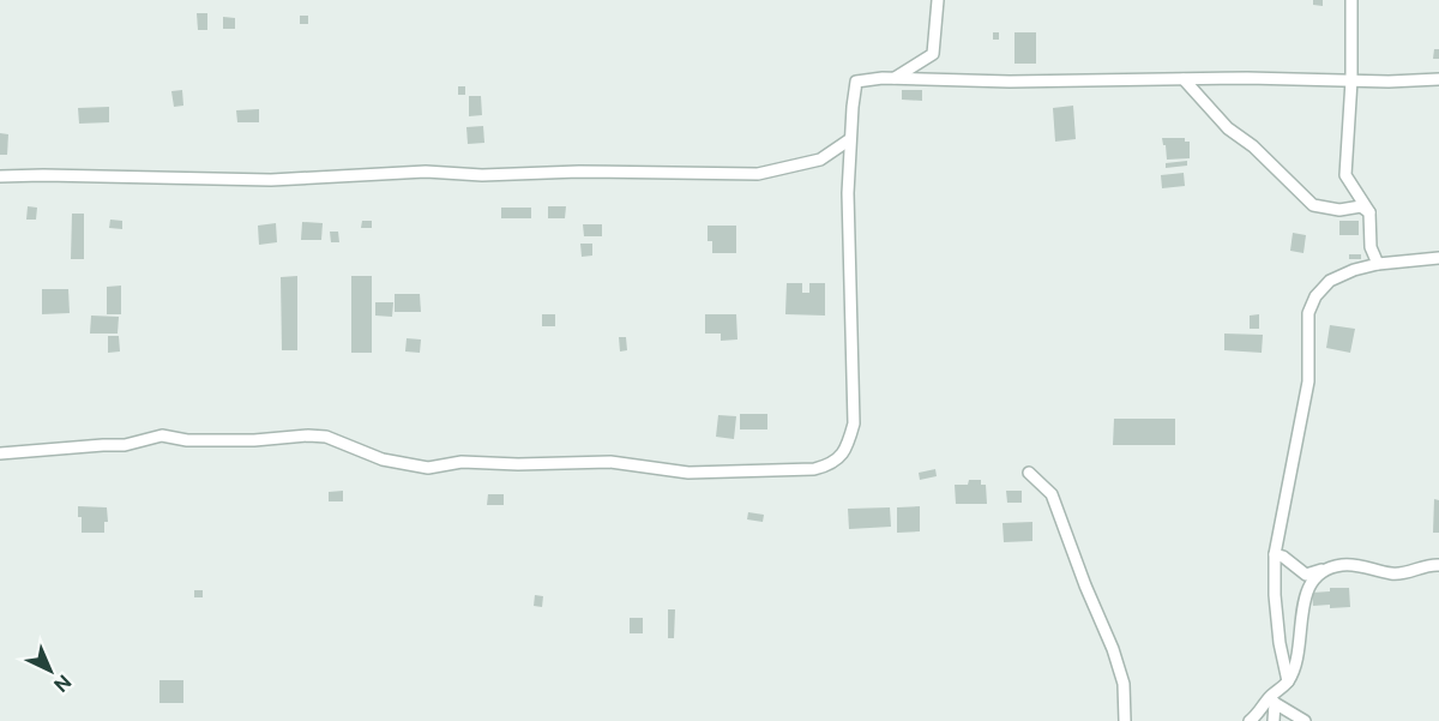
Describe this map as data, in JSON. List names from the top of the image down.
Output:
{
  "north": "bottom right"
}
